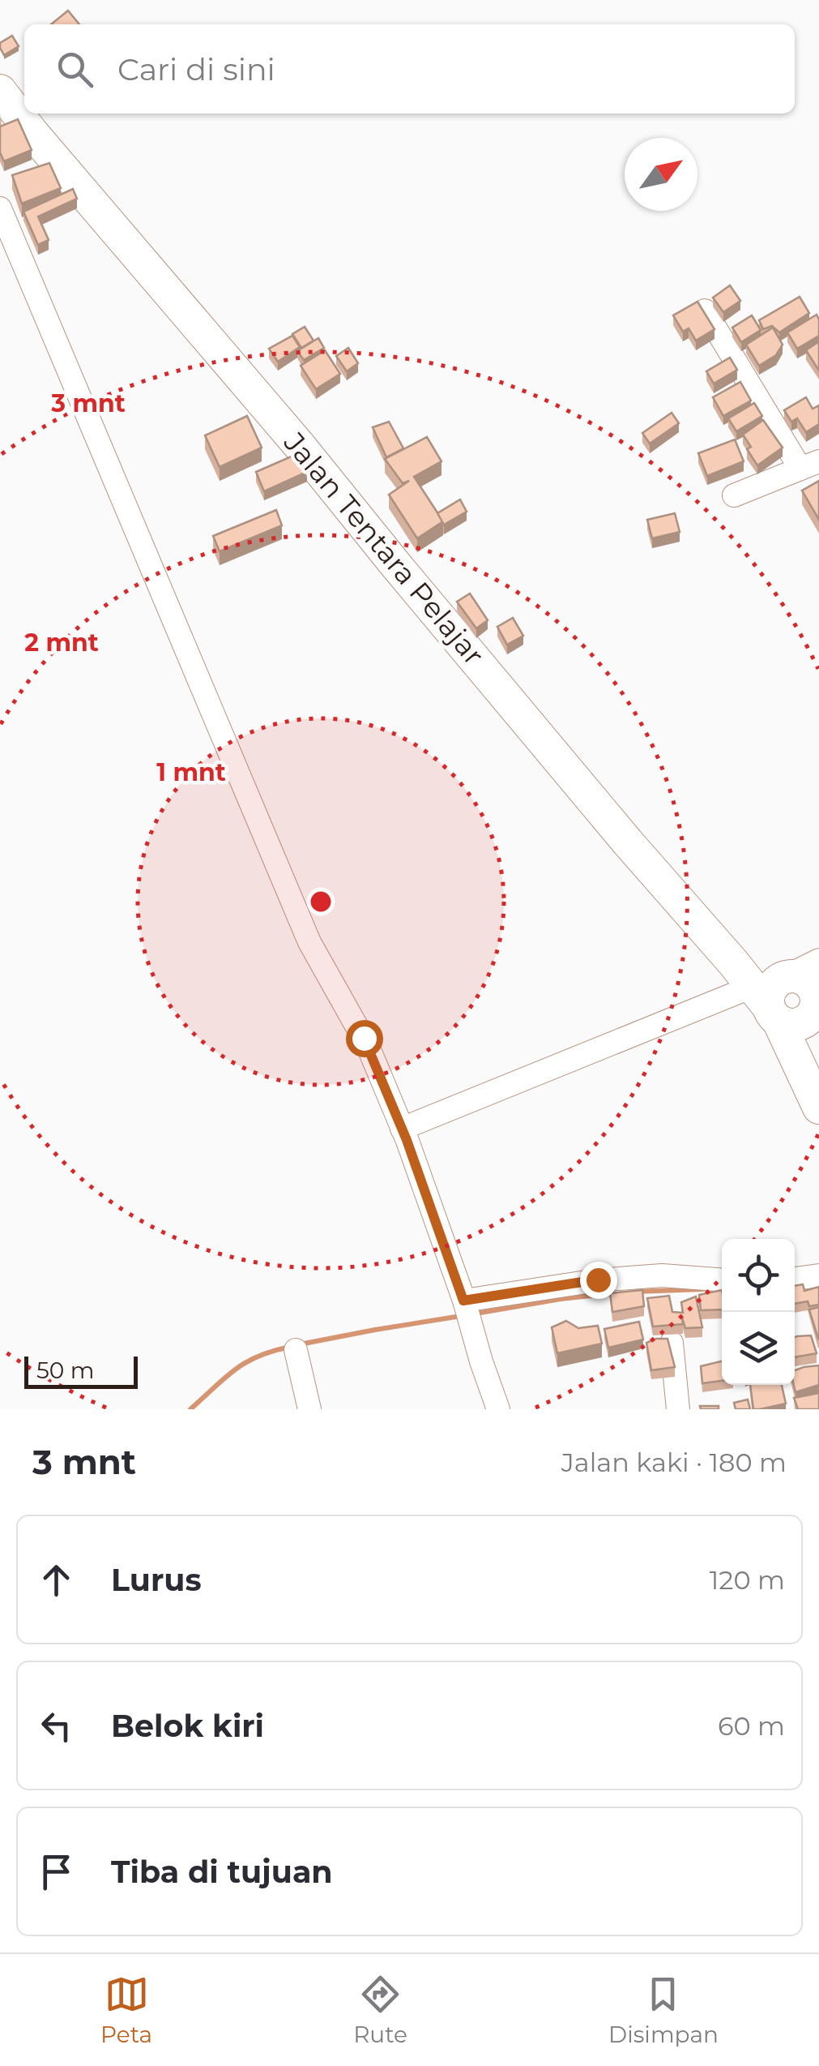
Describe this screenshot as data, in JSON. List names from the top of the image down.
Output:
{
  "streets": {
    "highway": ["Jalan Tentara Pelajar"]
  },
  "scale_bar": "50 m",
  "north": "top right",
  "page": {
    "search": "Cari di sini",
    "scale": "50 m",
    "heading": ["3 mnt", "Jalan kaki · 180 m"],
    "list": [
      ["Lurus", "120 m"],
      ["Belok kiri", "60 m"],
      "Tiba di tujuan"
    ],
    "nav": ["Peta", "Rute", "Disimpan"]
  },
  "rings": ["3 mnt", "2 mnt", "1 mnt"]
}
